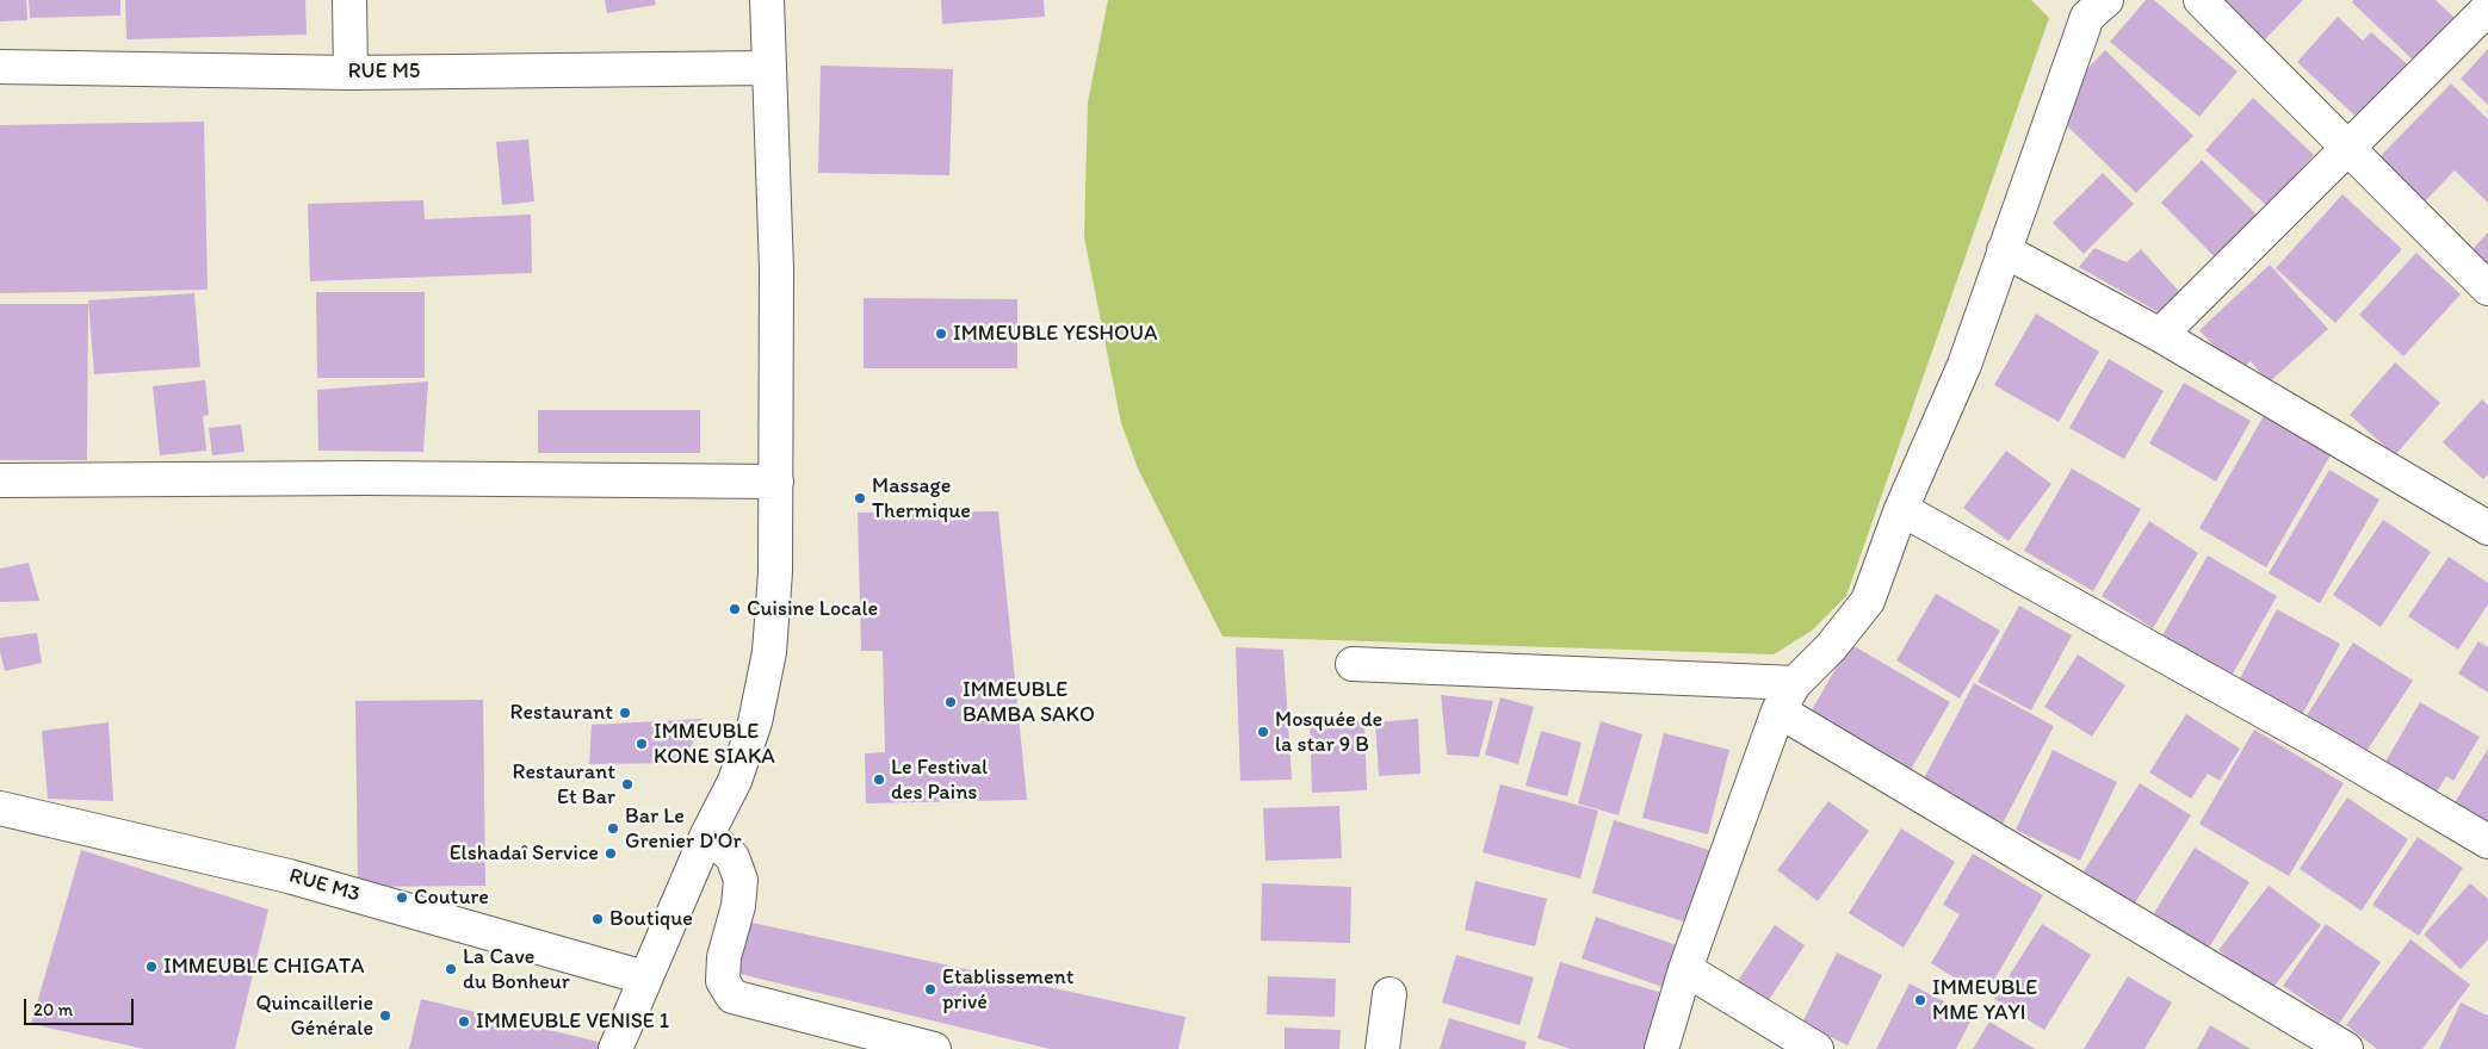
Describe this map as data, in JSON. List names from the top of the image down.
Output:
{
  "streets": {
    "street": ["RUE M5", "RUE M3"]
  },
  "places": [
    "IMMEUBLE YESHOUA",
    "Massage Thermique",
    "Cuisine Locale",
    "IMMEUBLE BAMBA SAKO",
    "Restaurant",
    "Mosquée de la star 9 B",
    "IMMEUBLE KONE SIAKA",
    "Le Festival des Pains",
    "Restaurant Et Bar",
    "Bar Le Grenier D'Or",
    "Elshadaî Service",
    "Couture",
    "Boutique",
    "IMMEUBLE CHIGATA",
    "La Cave du Bonheur",
    "Etablissement privé",
    "IMMEUBLE MME YAYI",
    "Quincaillerie Générale",
    "IMMEUBLE VENISE 1"
  ],
  "scale_bar": "20 m"
}
